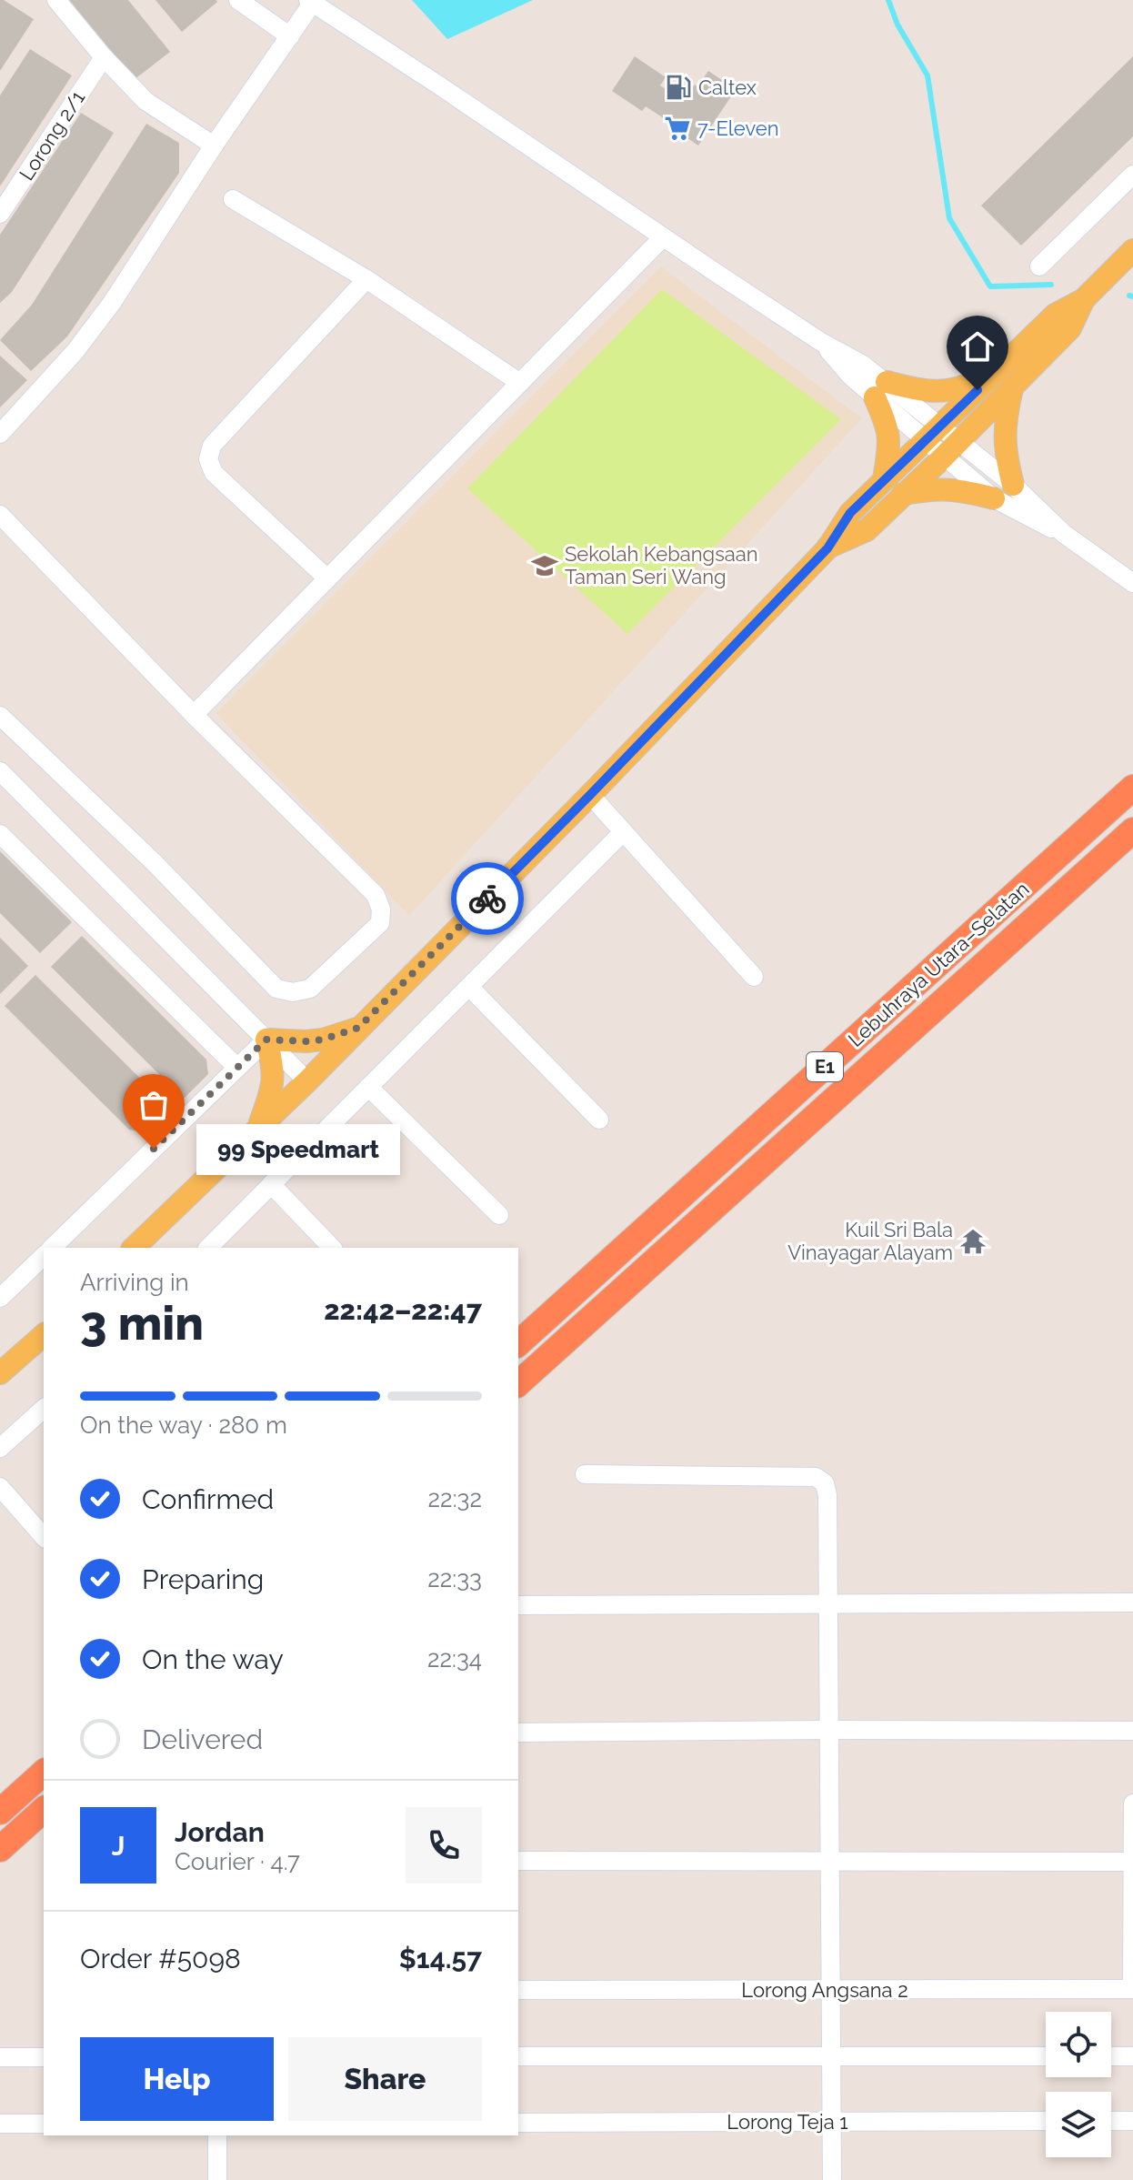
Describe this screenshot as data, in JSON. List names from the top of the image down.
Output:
{
  "streets": {
    "highway": ["Lebuhraya Utara–Selatan", "E1"],
    "street": ["Lorong 2/1", "Lorong Angsana 2", "Lorong Teja 1"]
  },
  "places": {
    "fuel station": ["Caltex"],
    "supermarket": ["7-Eleven"],
    "school or university": ["Sekolah Kebangsaan Taman Seri Wang"],
    "other": ["99 Speedmart"],
    "temple": ["Kuil Sri Bala Vinayagar Alayam"]
  },
  "page": {
    "bubble": "99 Speedmart",
    "heading": ["3 min", "Arriving in", "22:42–22:47"],
    "panel": [
      "Jordan",
      "Courier · 4.7",
      "Order #5098",
      "$14.57"
    ],
    "bar": "On the way · 280 m",
    "list": [
      ["Confirmed", "22:32"],
      ["Preparing", "22:33"],
      ["On the way", "22:34"],
      "Delivered"
    ],
    "round": "J",
    "buttons": ["Help", "Share"]
  }
}
